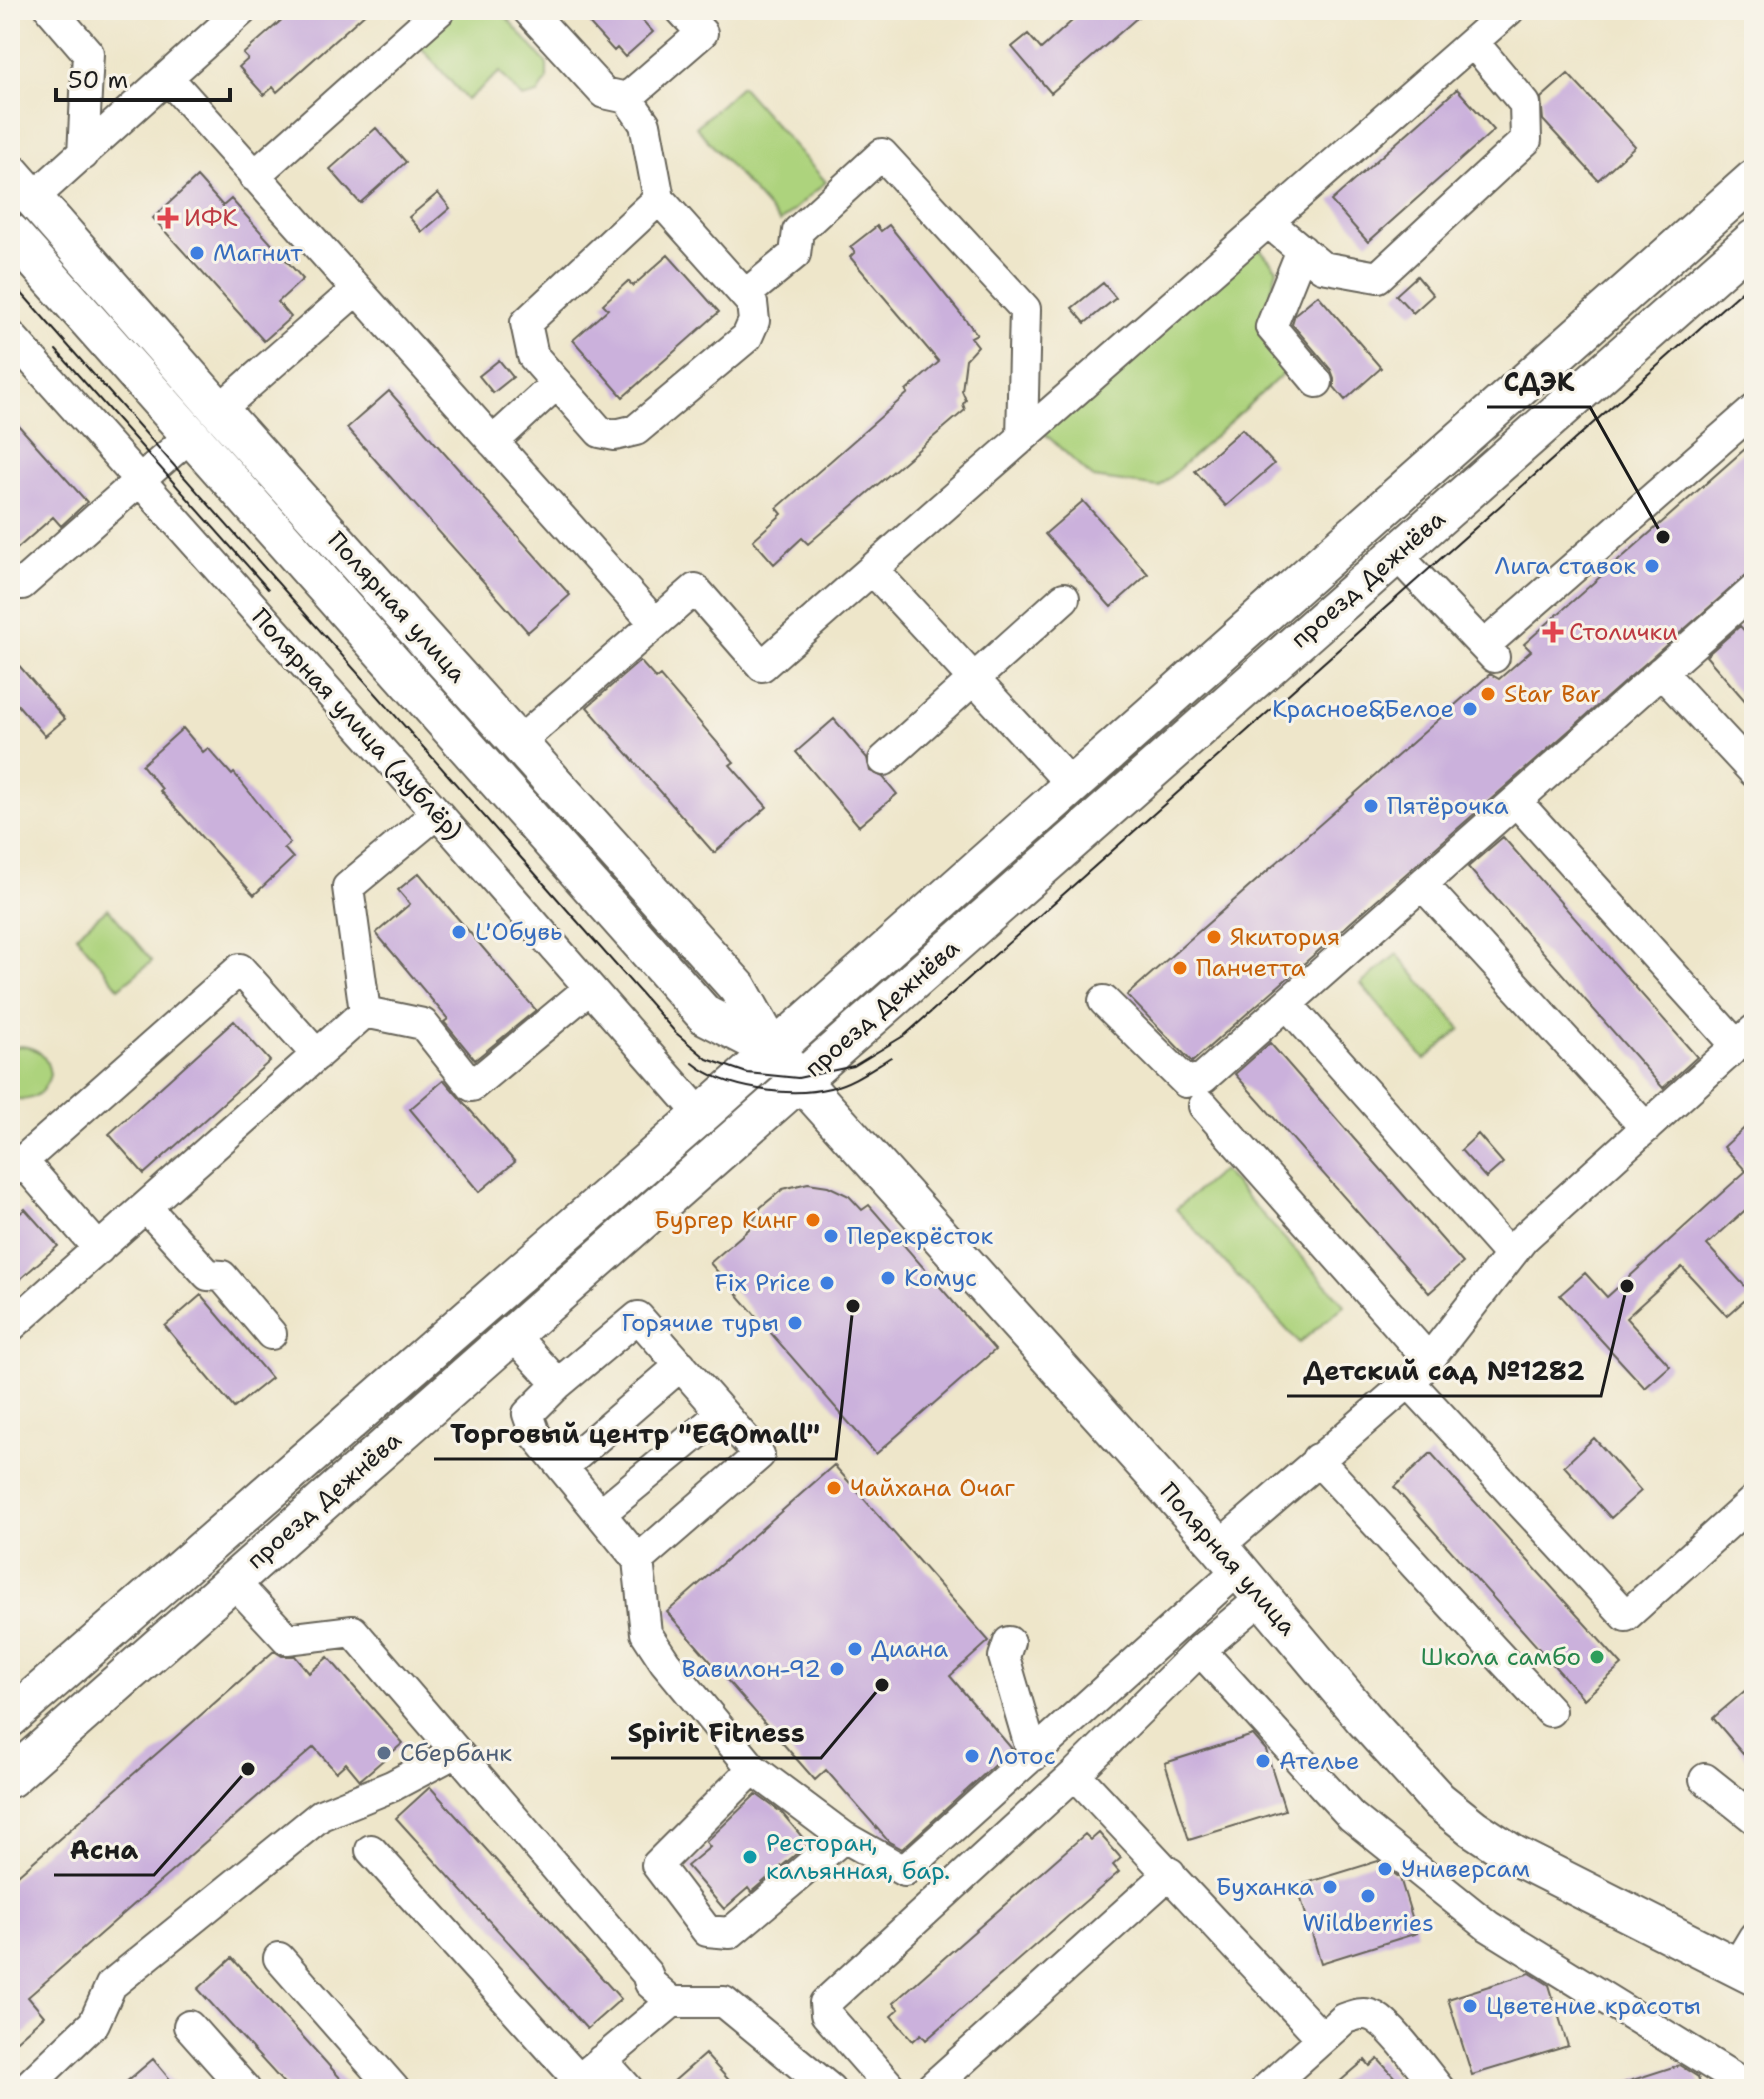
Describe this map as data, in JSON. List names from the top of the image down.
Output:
{
  "streets": {
    "main road": ["проезд Дежнёва", "Полярная улица"],
    "street": ["Полярная улица (дублёр)"]
  },
  "crossings": [
    ["проезд Дежнёва", "Полярная улица"],
    ["проезд Дежнёва", "Полярная улица (дублёр)"]
  ],
  "places": {
    "health": ["ИФК", "Столички"],
    "other": [
      "Магнит",
      "СДЭК",
      "Лига ставок",
      "Star Bar",
      "Красное&Белое",
      "Пятёрочка",
      "L'Обувь",
      "Якитория",
      "Панчетта",
      "Бургер Кинг",
      "Перекрёсток",
      "Комус",
      "Fix Price",
      "Детский сад №1282",
      "Торговый центр \"EGOmall\"",
      "Горячие туры",
      "Чайхана Очаг",
      "Диана",
      "Школа самбо",
      "Вавилон-92",
      "Spirit Fitness",
      "Сбербанк",
      "Лотос",
      "Ателье",
      "Асна",
      "Ресторан, кальянная, бар.",
      "Универсам",
      "Буханка",
      "Wildberries",
      "Цветение красоты"
    ]
  },
  "scale_bar": "50 m"
}
